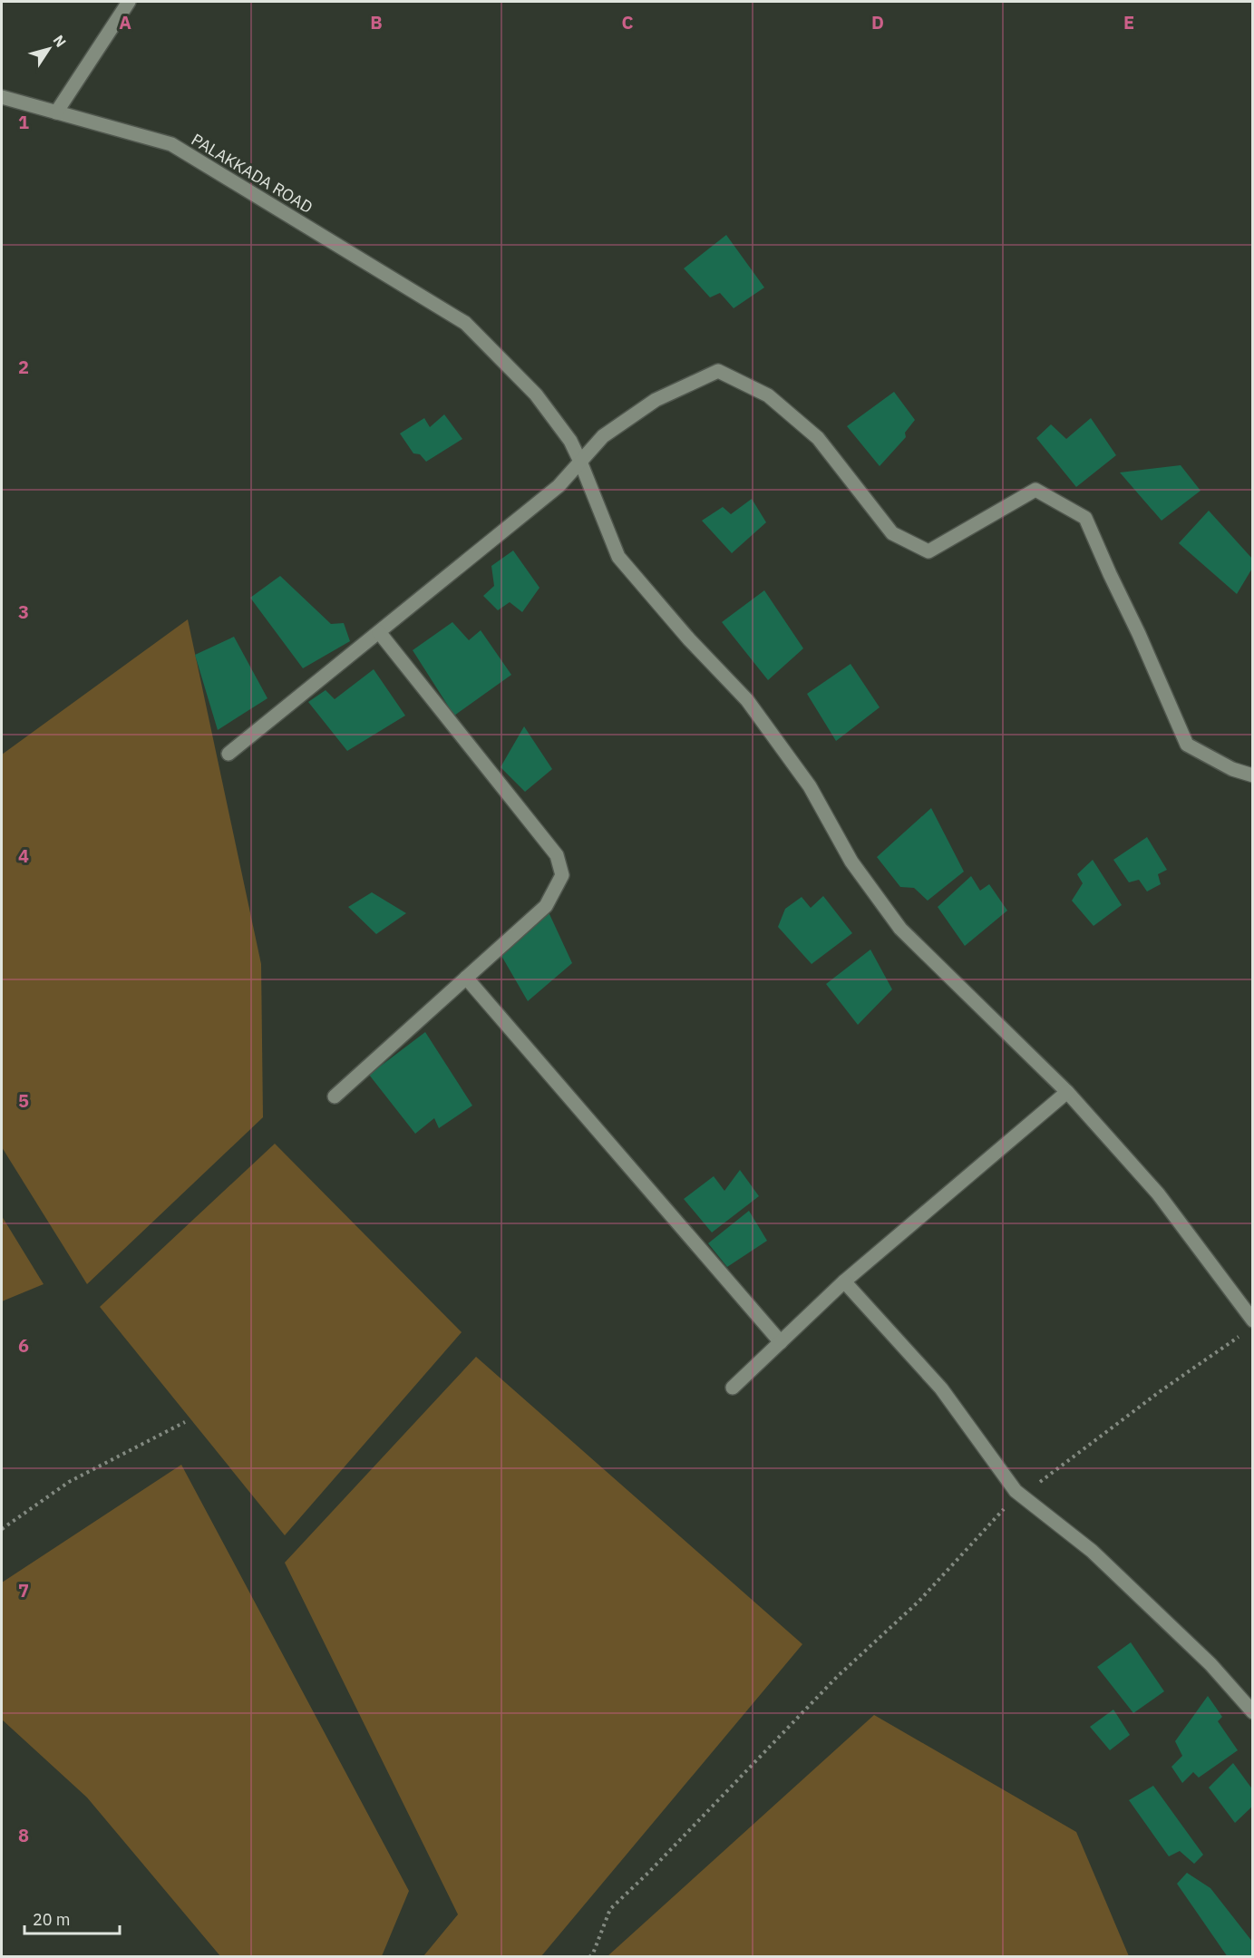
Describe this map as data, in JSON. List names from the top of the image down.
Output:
{
  "streets": {
    "street": ["PALAKKADA ROAD"]
  },
  "scale_bar": "20 m",
  "north": "top right",
  "grid": {
    "columns": [
      "A",
      "B",
      "C",
      "D",
      "E"
    ],
    "rows": [
      "1",
      "2",
      "3",
      "4",
      "5",
      "6",
      "7",
      "8"
    ]
  }
}
